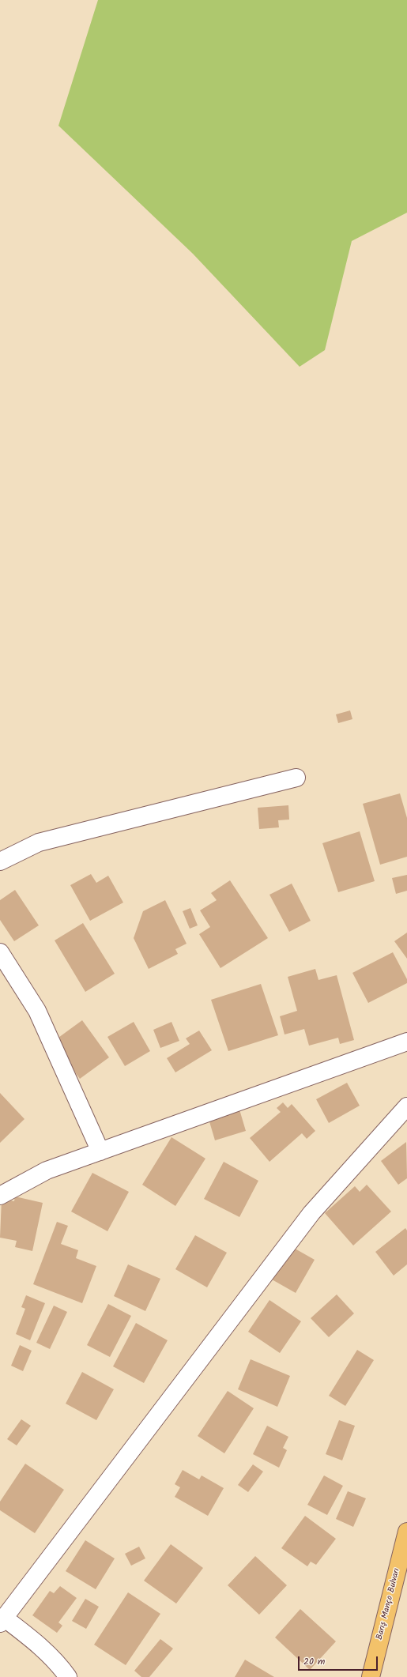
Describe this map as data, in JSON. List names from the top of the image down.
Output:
{
  "streets": {
    "main road": ["Barış Manço Bulvarı"]
  },
  "scale_bar": "20 m"
}
